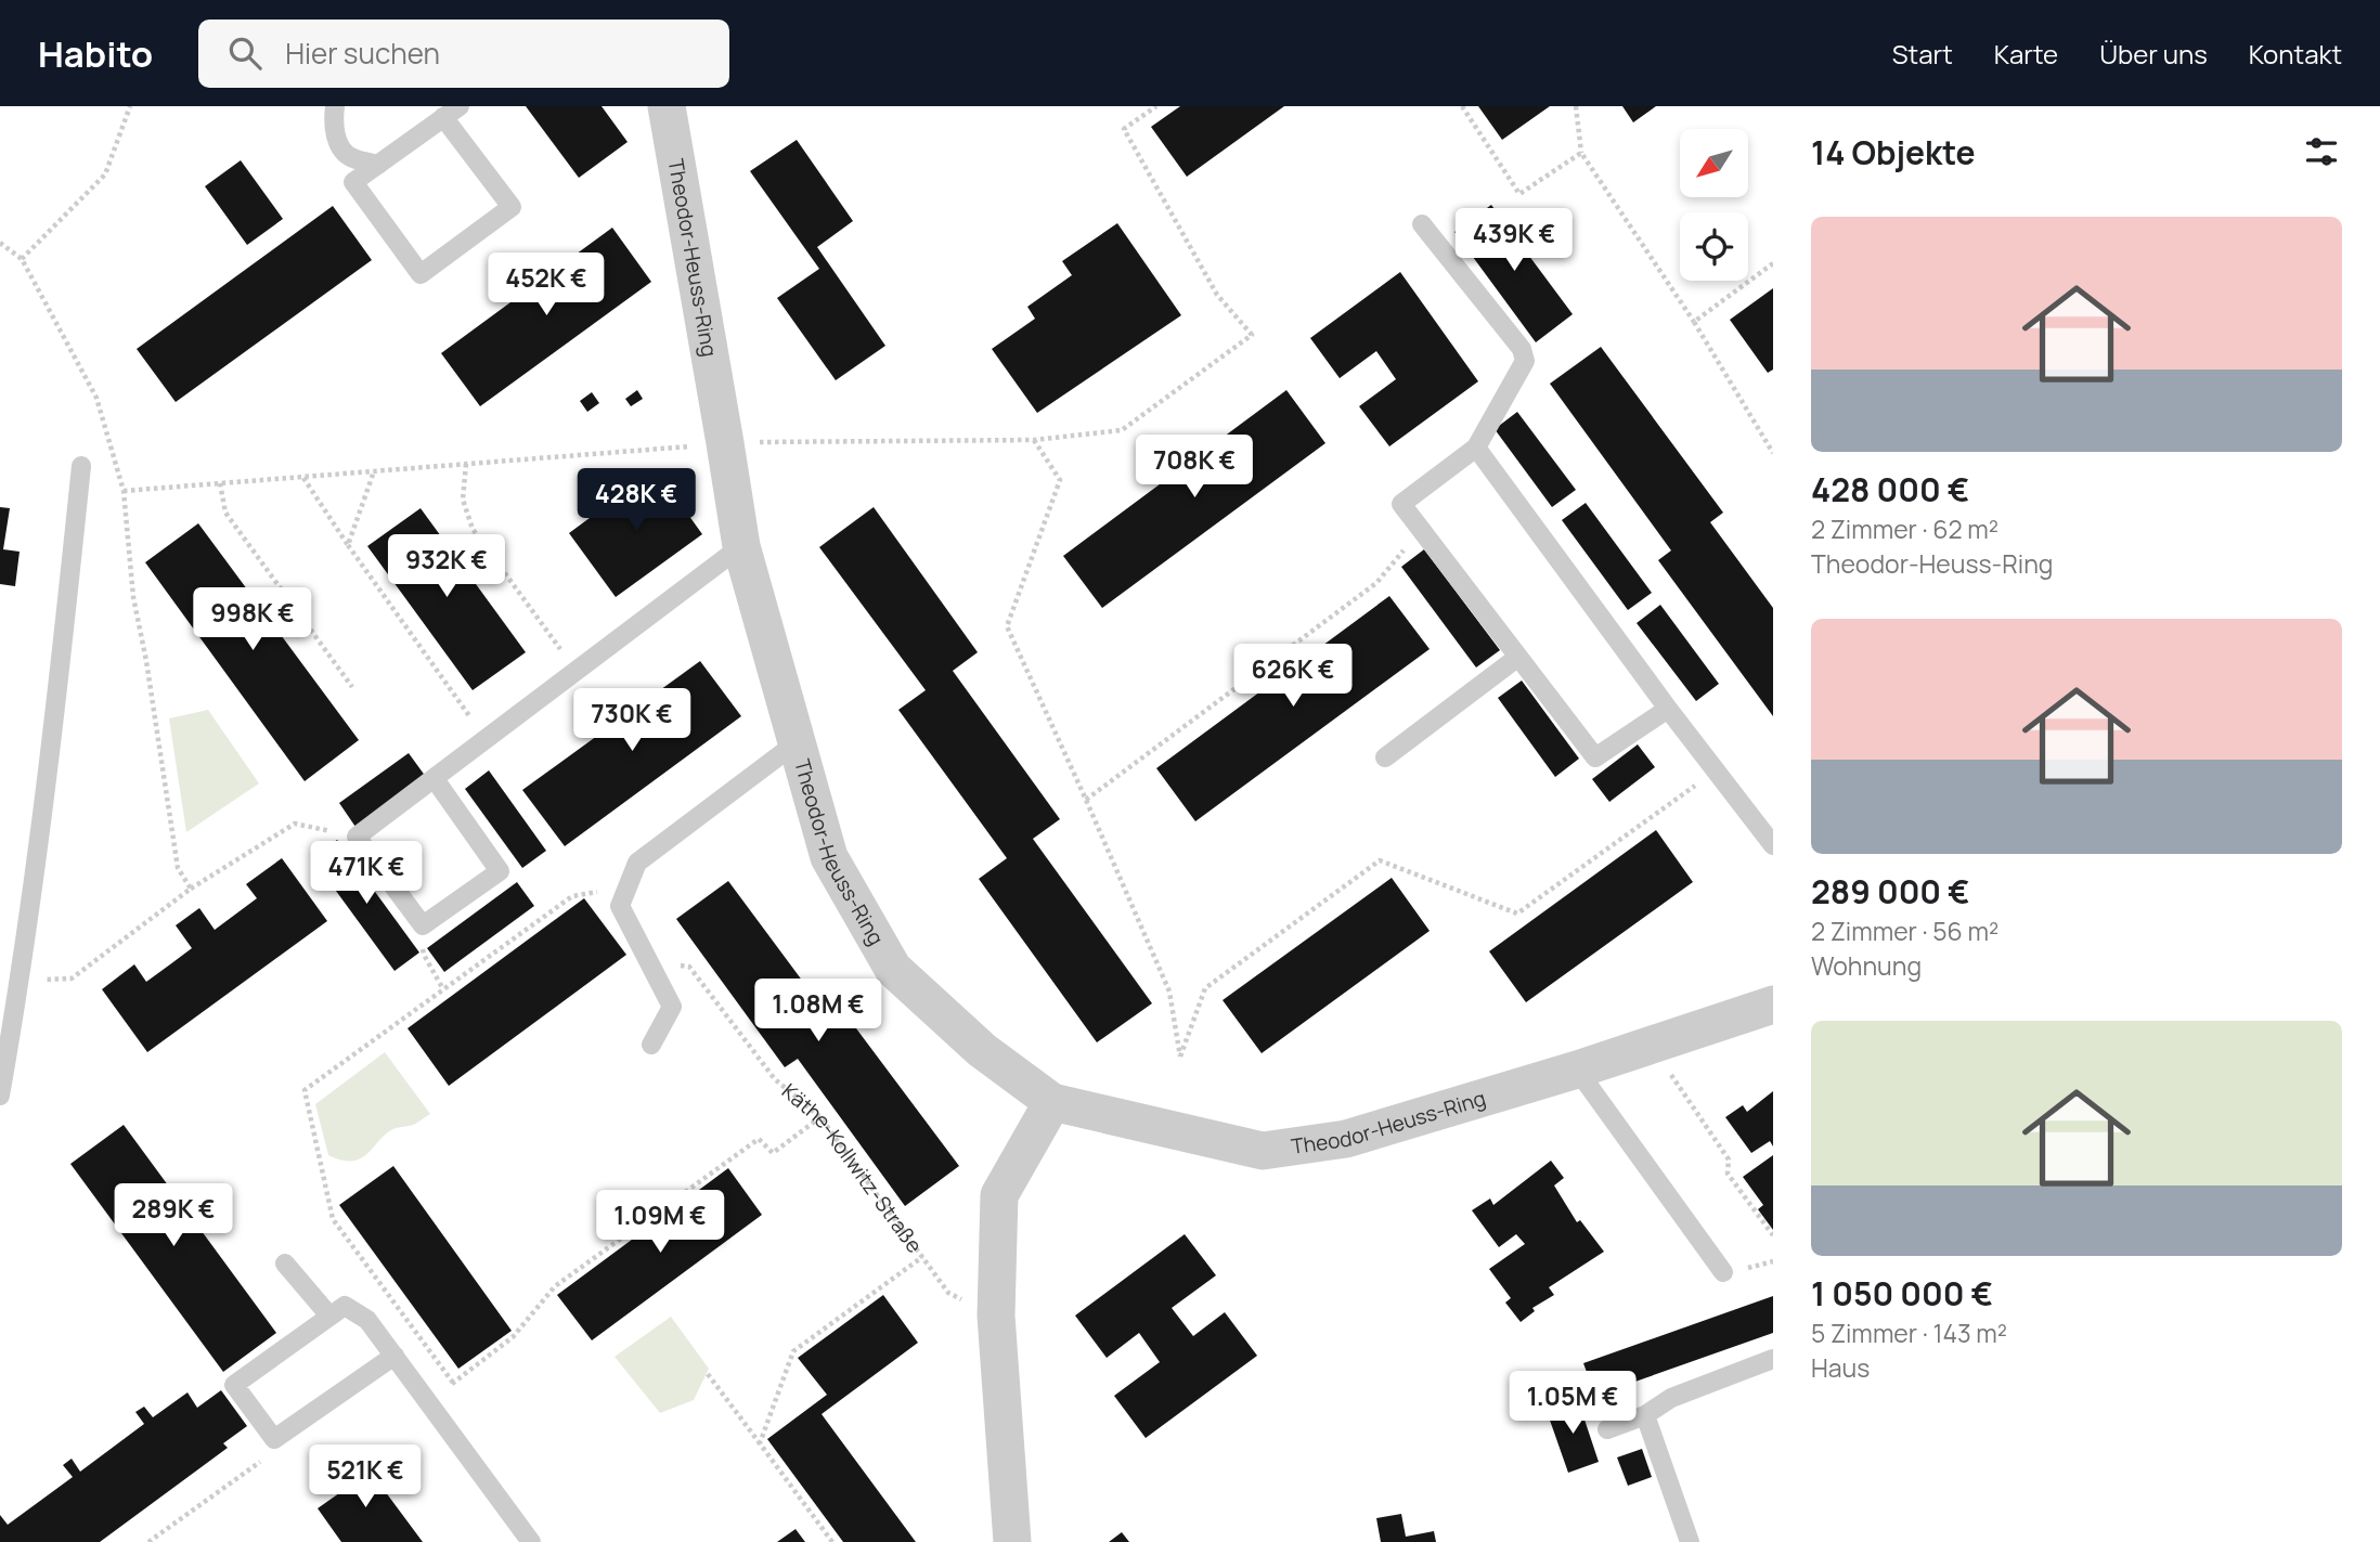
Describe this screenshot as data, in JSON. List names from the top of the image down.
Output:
{
  "streets": {
    "street": ["Theodor-Heuss-Ring"],
    "path": ["Käthe-Kollwitz-Straße"]
  },
  "north": "bottom left",
  "page": {
    "header": "Habito",
    "search": "Hier suchen",
    "nav": [
      "Start",
      "Karte",
      "Über uns",
      "Kontakt"
    ],
    "heading": "14 Objekte",
    "list": [
      {
        "name": "428 000 €",
        "note": "2 Zimmer · 62 m² · Theodor-Heuss-Ring"
      },
      {
        "name": "289 000 €",
        "note": "2 Zimmer · 56 m² · Wohnung"
      },
      {
        "name": "1 050 000 €",
        "note": "5 Zimmer · 143 m² · Haus"
      }
    ],
    "price": [
      "439K €",
      "452K €",
      "708K €",
      "428K €",
      "932K €",
      "998K €",
      "626K €",
      "730K €",
      "471K €",
      "1.08M €",
      "289K €",
      "1.09M €",
      "1.05M €",
      "521K €"
    ]
  }
}
